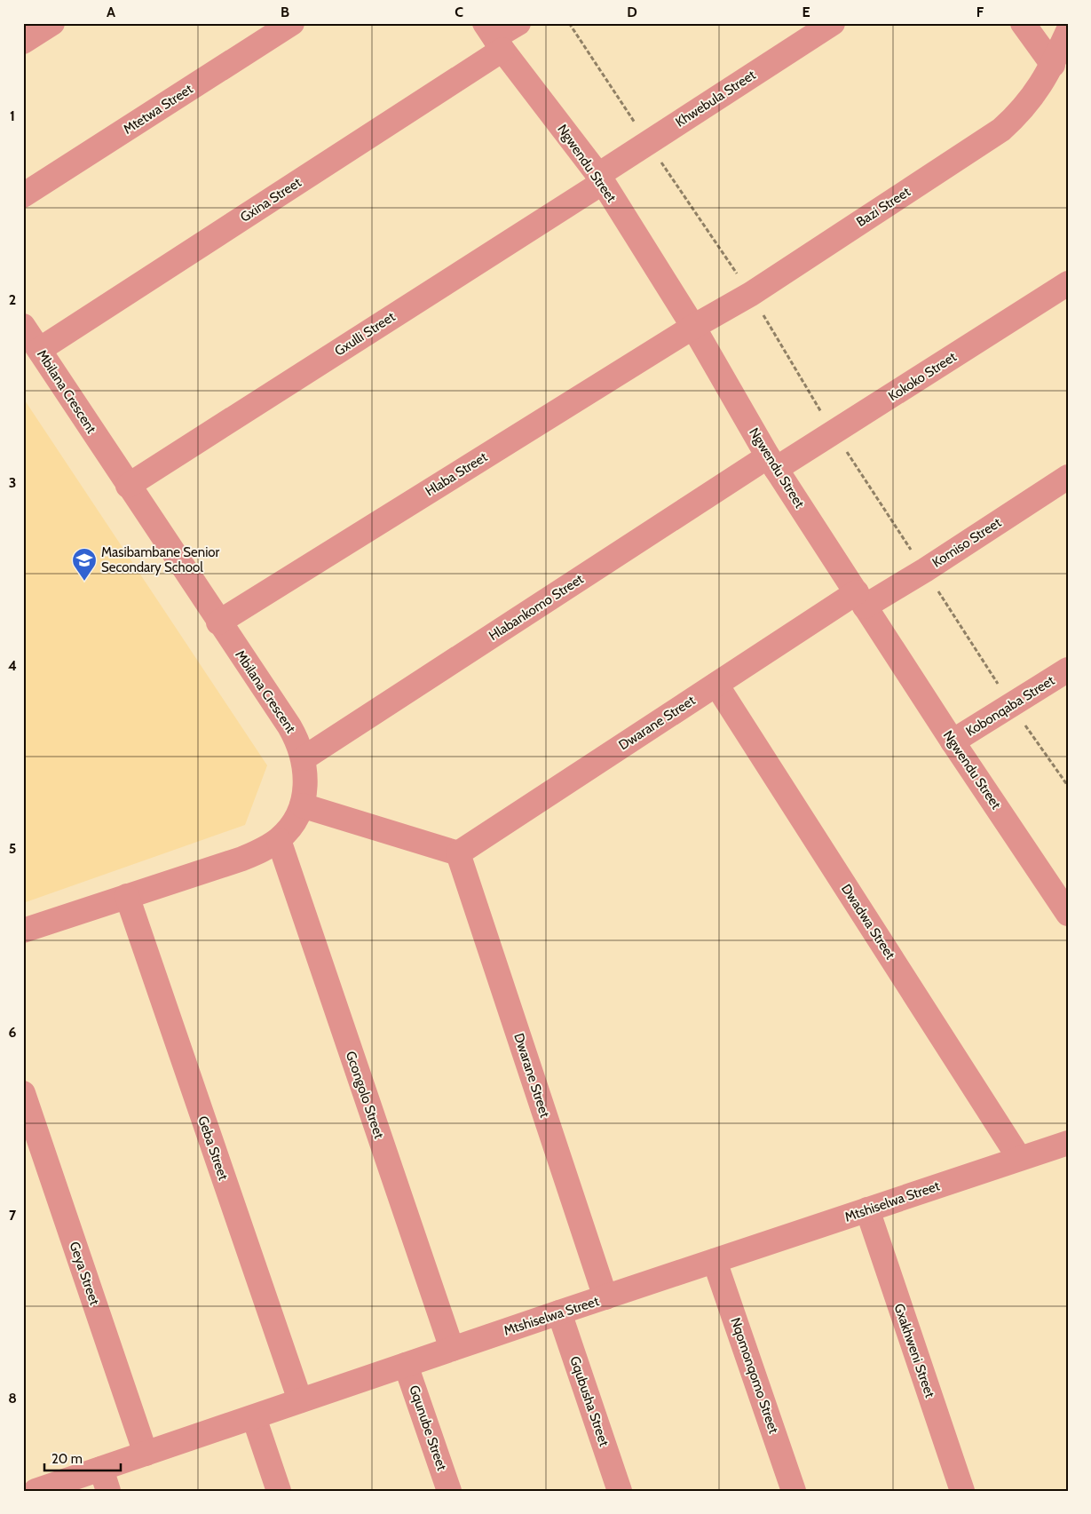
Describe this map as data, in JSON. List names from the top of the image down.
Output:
{
  "streets": {
    "street": [
      "Khwebula Street",
      "Mtetwa Street",
      "Ngwendu Street",
      "Gxina Street",
      "Bazi Street",
      "Gxulli Street",
      "Kokoko Street",
      "Mbilana Crescent",
      "Hlaba Street",
      "Komiso Street",
      "Hlabankomo Street",
      "Kobonqaba Street",
      "Dwarane Street",
      "Dwadwa Street",
      "Gcongolo Street",
      "Geba Street",
      "Mtshiselwa Street",
      "Geya Street",
      "Gxakhweni Street",
      "Nqomonqomo Street",
      "Gqubusha Street",
      "Gqunube Street"
    ]
  },
  "crossings": [
    ["Khwebula Street", "Ngwendu Street"],
    ["Khwebula Street", "Gxulli Street"],
    ["Ngwendu Street", "Gxina Street"],
    ["Ngwendu Street", "Bazi Street"],
    ["Ngwendu Street", "Gxulli Street"],
    ["Ngwendu Street", "Kokoko Street"],
    ["Ngwendu Street", "Hlaba Street"],
    ["Ngwendu Street", "Komiso Street"],
    ["Ngwendu Street", "Hlabankomo Street"],
    ["Ngwendu Street", "Kobonqaba Street"],
    ["Ngwendu Street", "Dwarane Street"],
    ["Gxina Street", "Mbilana Crescent"],
    ["Bazi Street", "Hlaba Street"],
    ["Gxulli Street", "Mbilana Crescent"],
    ["Kokoko Street", "Hlabankomo Street"],
    ["Mbilana Crescent", "Hlaba Street"],
    ["Mbilana Crescent", "Hlabankomo Street"],
    ["Mbilana Crescent", "Gcongolo Street"],
    ["Mbilana Crescent", "Geba Street"],
    ["Komiso Street", "Dwarane Street"],
    ["Dwarane Street", "Dwadwa Street"],
    ["Dwarane Street", "Mtshiselwa Street"],
    ["Dwadwa Street", "Mtshiselwa Street"],
    ["Gcongolo Street", "Mtshiselwa Street"],
    ["Geba Street", "Mtshiselwa Street"],
    ["Mtshiselwa Street", "Geya Street"],
    ["Mtshiselwa Street", "Gxakhweni Street"],
    ["Mtshiselwa Street", "Nqomonqomo Street"],
    ["Mtshiselwa Street", "Gqubusha Street"],
    ["Mtshiselwa Street", "Gqunube Street"]
  ],
  "places": {
    "school or university": ["Masibambane Senior Secondary School"]
  },
  "scale_bar": "20 m",
  "grid": {
    "columns": [
      "A",
      "B",
      "C",
      "D",
      "E",
      "F"
    ],
    "rows": [
      "1",
      "2",
      "3",
      "4",
      "5",
      "6",
      "7",
      "8"
    ]
  }
}
